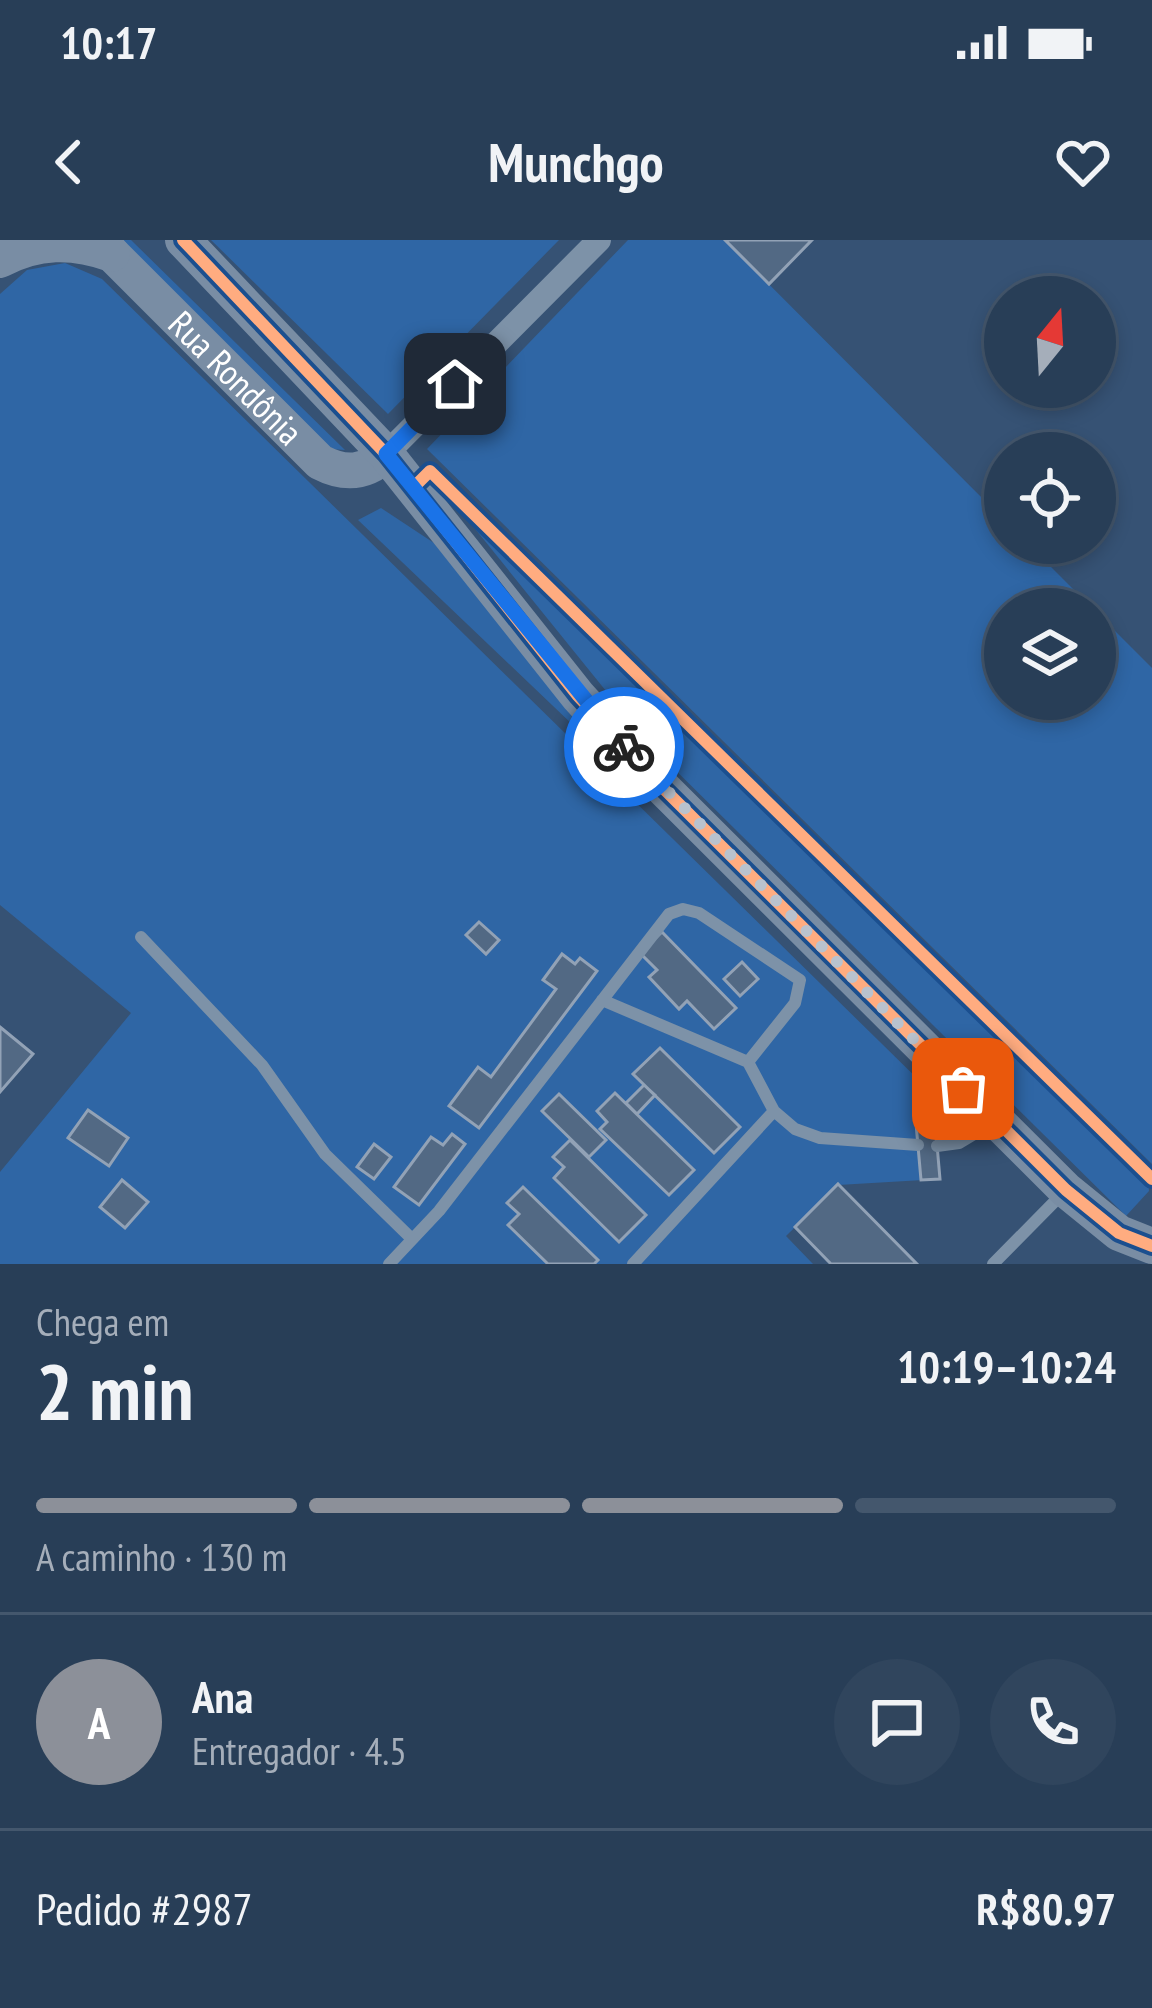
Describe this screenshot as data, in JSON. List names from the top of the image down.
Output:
{
  "streets": {
    "street": ["Rua Rondônia"]
  },
  "north": "top",
  "page": {
    "status": "10:17",
    "header": "Munchgo",
    "heading": ["2 min", "Chega em", "10:19–10:24"],
    "panel": [
      "Ana",
      "Entregador · 4.5",
      "Pedido #2987",
      "R$80.97"
    ],
    "bar": "A caminho · 130 m",
    "round": "A"
  }
}
